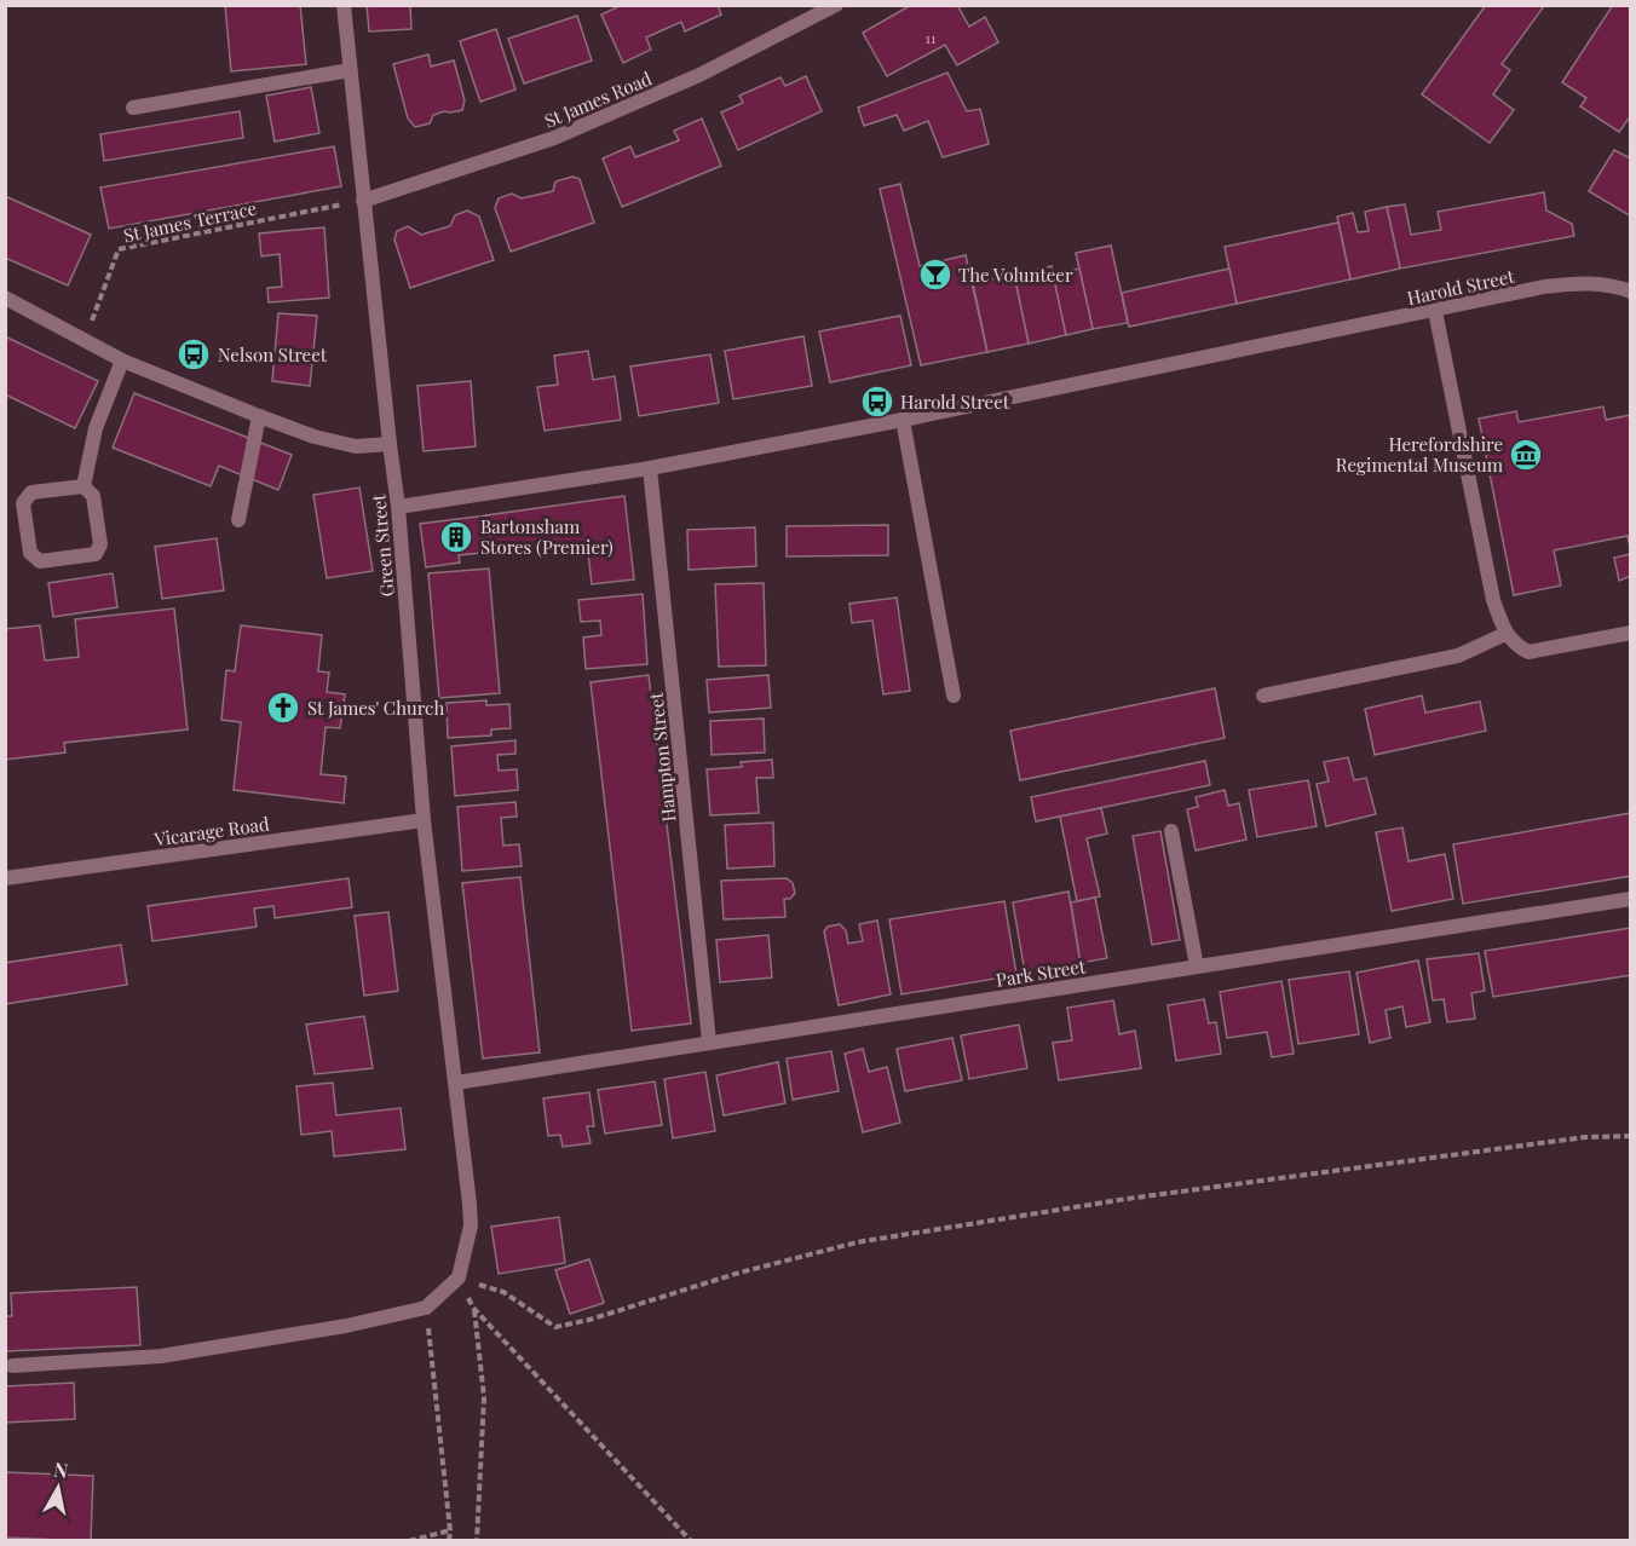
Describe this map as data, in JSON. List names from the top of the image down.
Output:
{
  "streets": {
    "street": [
      "St James Road",
      "Harold Street",
      "Green Street",
      "Hampton Street",
      "Vicarage Road",
      "Park Street"
    ],
    "path": ["St James Terrace"]
  },
  "crossings": [
    ["St James Road", "St James Terrace"],
    ["St James Road", "Green Street"],
    ["St James Terrace", "Green Street"],
    ["Harold Street", "Green Street"],
    ["Harold Street", "Hampton Street"],
    ["Green Street", "Vicarage Road"],
    ["Green Street", "Park Street"],
    ["Hampton Street", "Park Street"]
  ],
  "places": {
    "bar": ["The Volunteer"],
    "bus stop": ["Nelson Street", "Harold Street"],
    "museum": ["Herefordshire Regimental Museum"],
    "building": ["Bartonsham Stores (Premier)"],
    "church": ["St James' Church"]
  },
  "house_numbers": ["11"],
  "north": "top"
}
